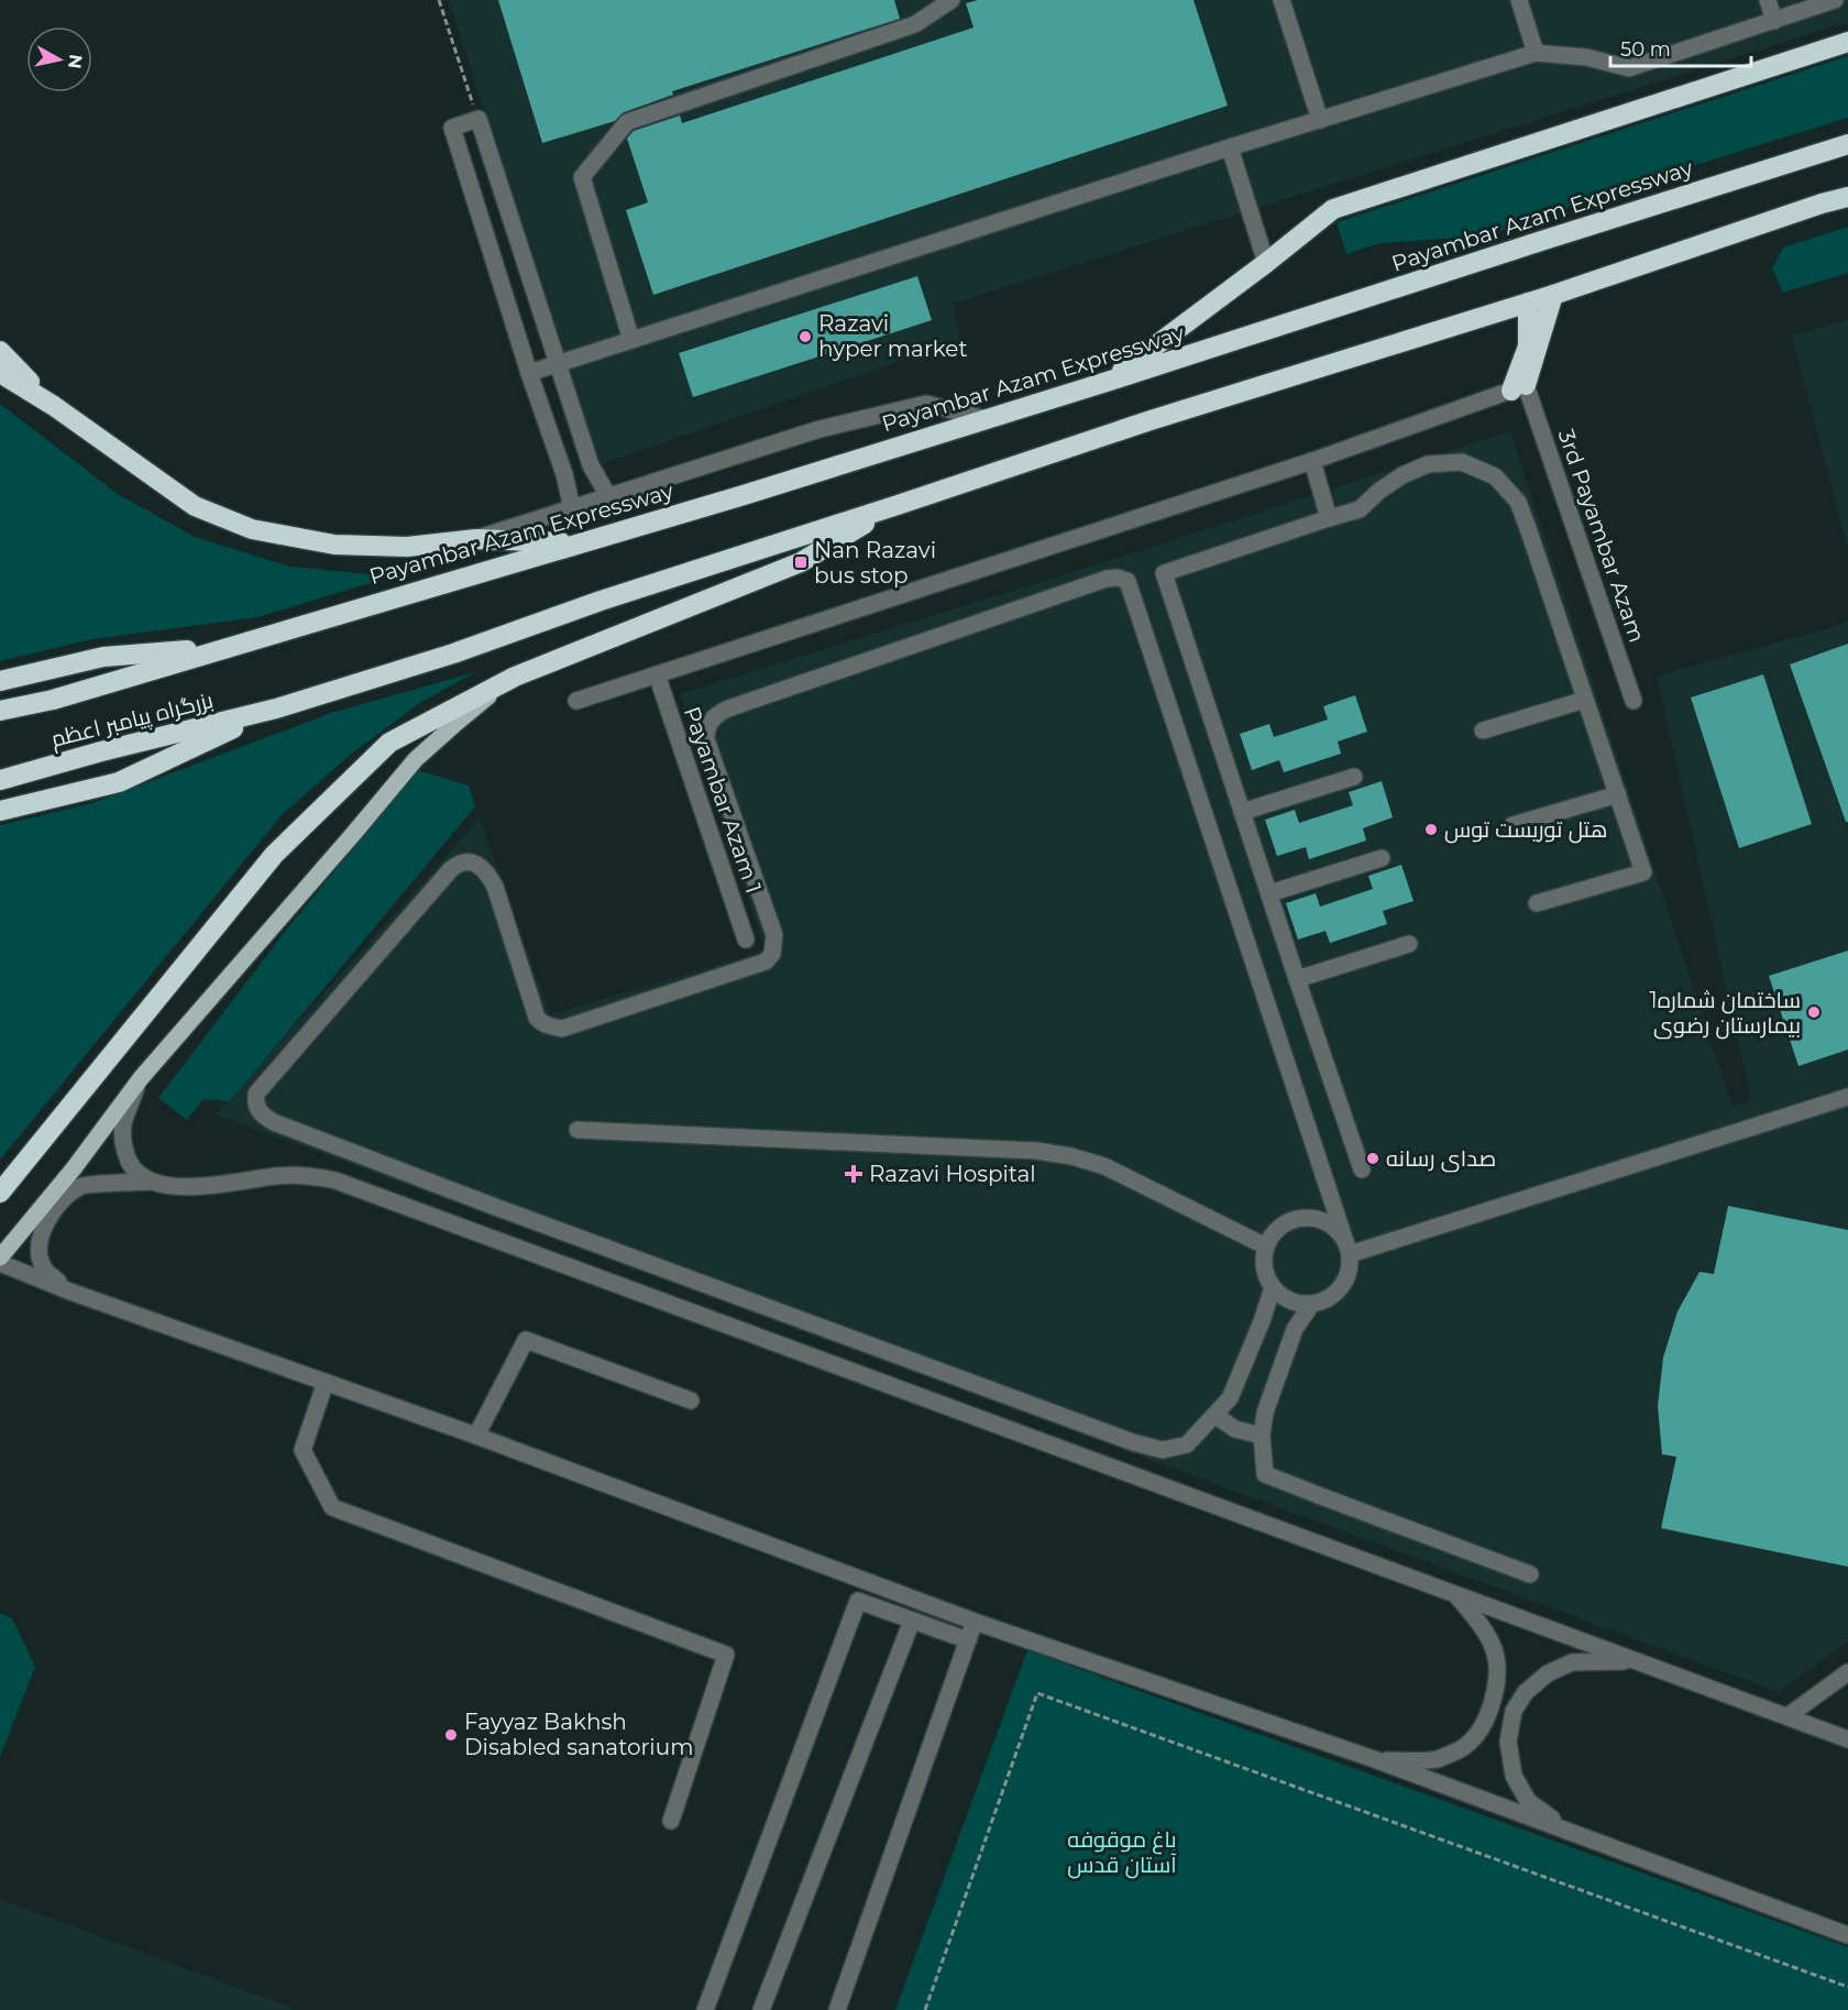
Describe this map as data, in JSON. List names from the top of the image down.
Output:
{
  "streets": {
    "highway": ["Payambar Azam Expressway", "بزرگراه پیامبر اعظم"],
    "street": ["3rd Payambar Azam", "Payambar Azam 1"]
  },
  "crossings": [
    ["Payambar Azam Expressway", "بزرگراه پیامبر اعظم"]
  ],
  "parks": ["باغ موقوفه آستان قدس"],
  "places": {
    "other": [
      "Razavi hyper market",
      "هتل توریست توس",
      "ساختمان شماره1 بیمارستان رضوی",
      "صدای رسانه",
      "Fayyaz Bakhsh Disabled sanatorium"
    ],
    "transit": ["Nan Razavi bus stop"],
    "health": ["Razavi Hospital"]
  },
  "scale_bar": "50 m",
  "north": "right"
}
